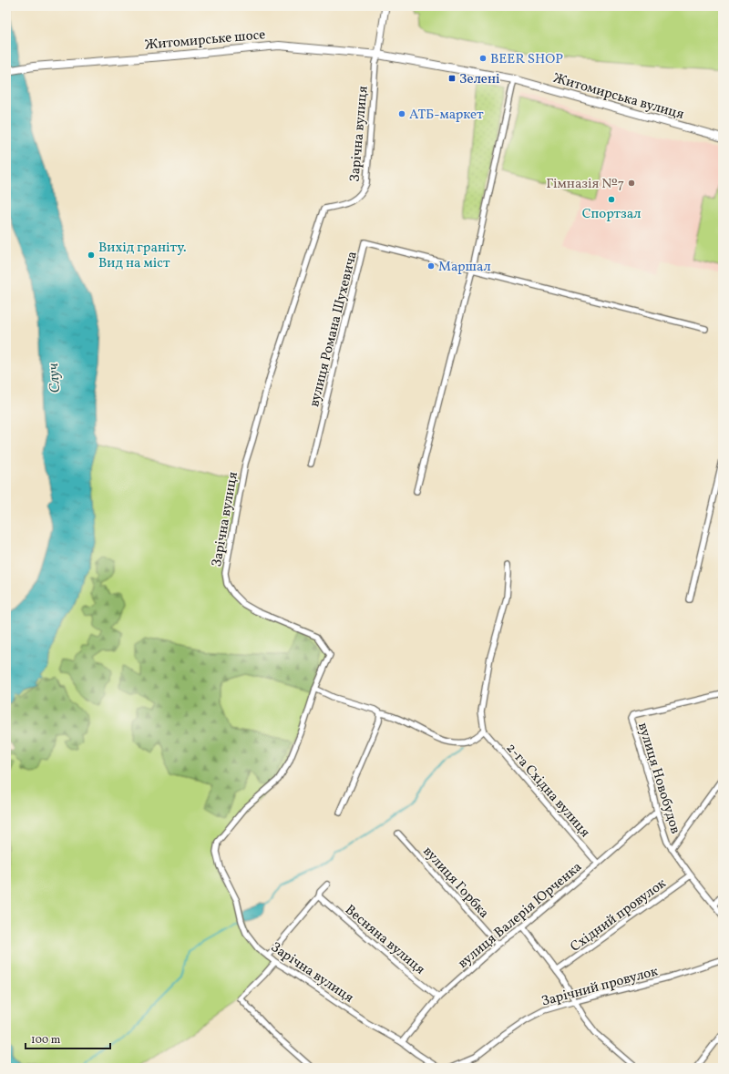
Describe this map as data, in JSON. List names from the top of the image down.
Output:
{
  "streets": {
    "main road": ["Житомирське шосе", "Житомирська вулиця"],
    "street": [
      "Зарічна вулиця",
      "вулиця Романа Шухевича",
      "вулиця Новобудов",
      "2-га Східна вулиця",
      "вулиця Горбка",
      "вулиця Валерія Юрченка",
      "Східний провулок",
      "Весняна вулиця",
      "Зарічний провулок"
    ]
  },
  "crossings": [
    ["Житомирське шосе", "Житомирська вулиця"],
    ["Житомирське шосе", "Зарічна вулиця"],
    ["Житомирська вулиця", "Зарічна вулиця"],
    ["Зарічна вулиця", "вулиця Валерія Юрченка"],
    ["вулиця Новобудов", "вулиця Валерія Юрченка"],
    ["вулиця Новобудов", "Східний провулок"],
    ["2-га Східна вулиця", "вулиця Валерія Юрченка"],
    ["вулиця Горбка", "вулиця Валерія Юрченка"],
    ["вулиця Валерія Юрченка", "Весняна вулиця"]
  ],
  "water": ["Случ"],
  "places": {
    "other": [
      "BEER SHOP",
      "АТБ-маркет",
      "Гімназія №7",
      "Спортзал",
      "Вихід граніту. Вид на міст",
      "Маршал"
    ],
    "transit": ["Зелені"]
  },
  "scale_bar": "100 m"
}
